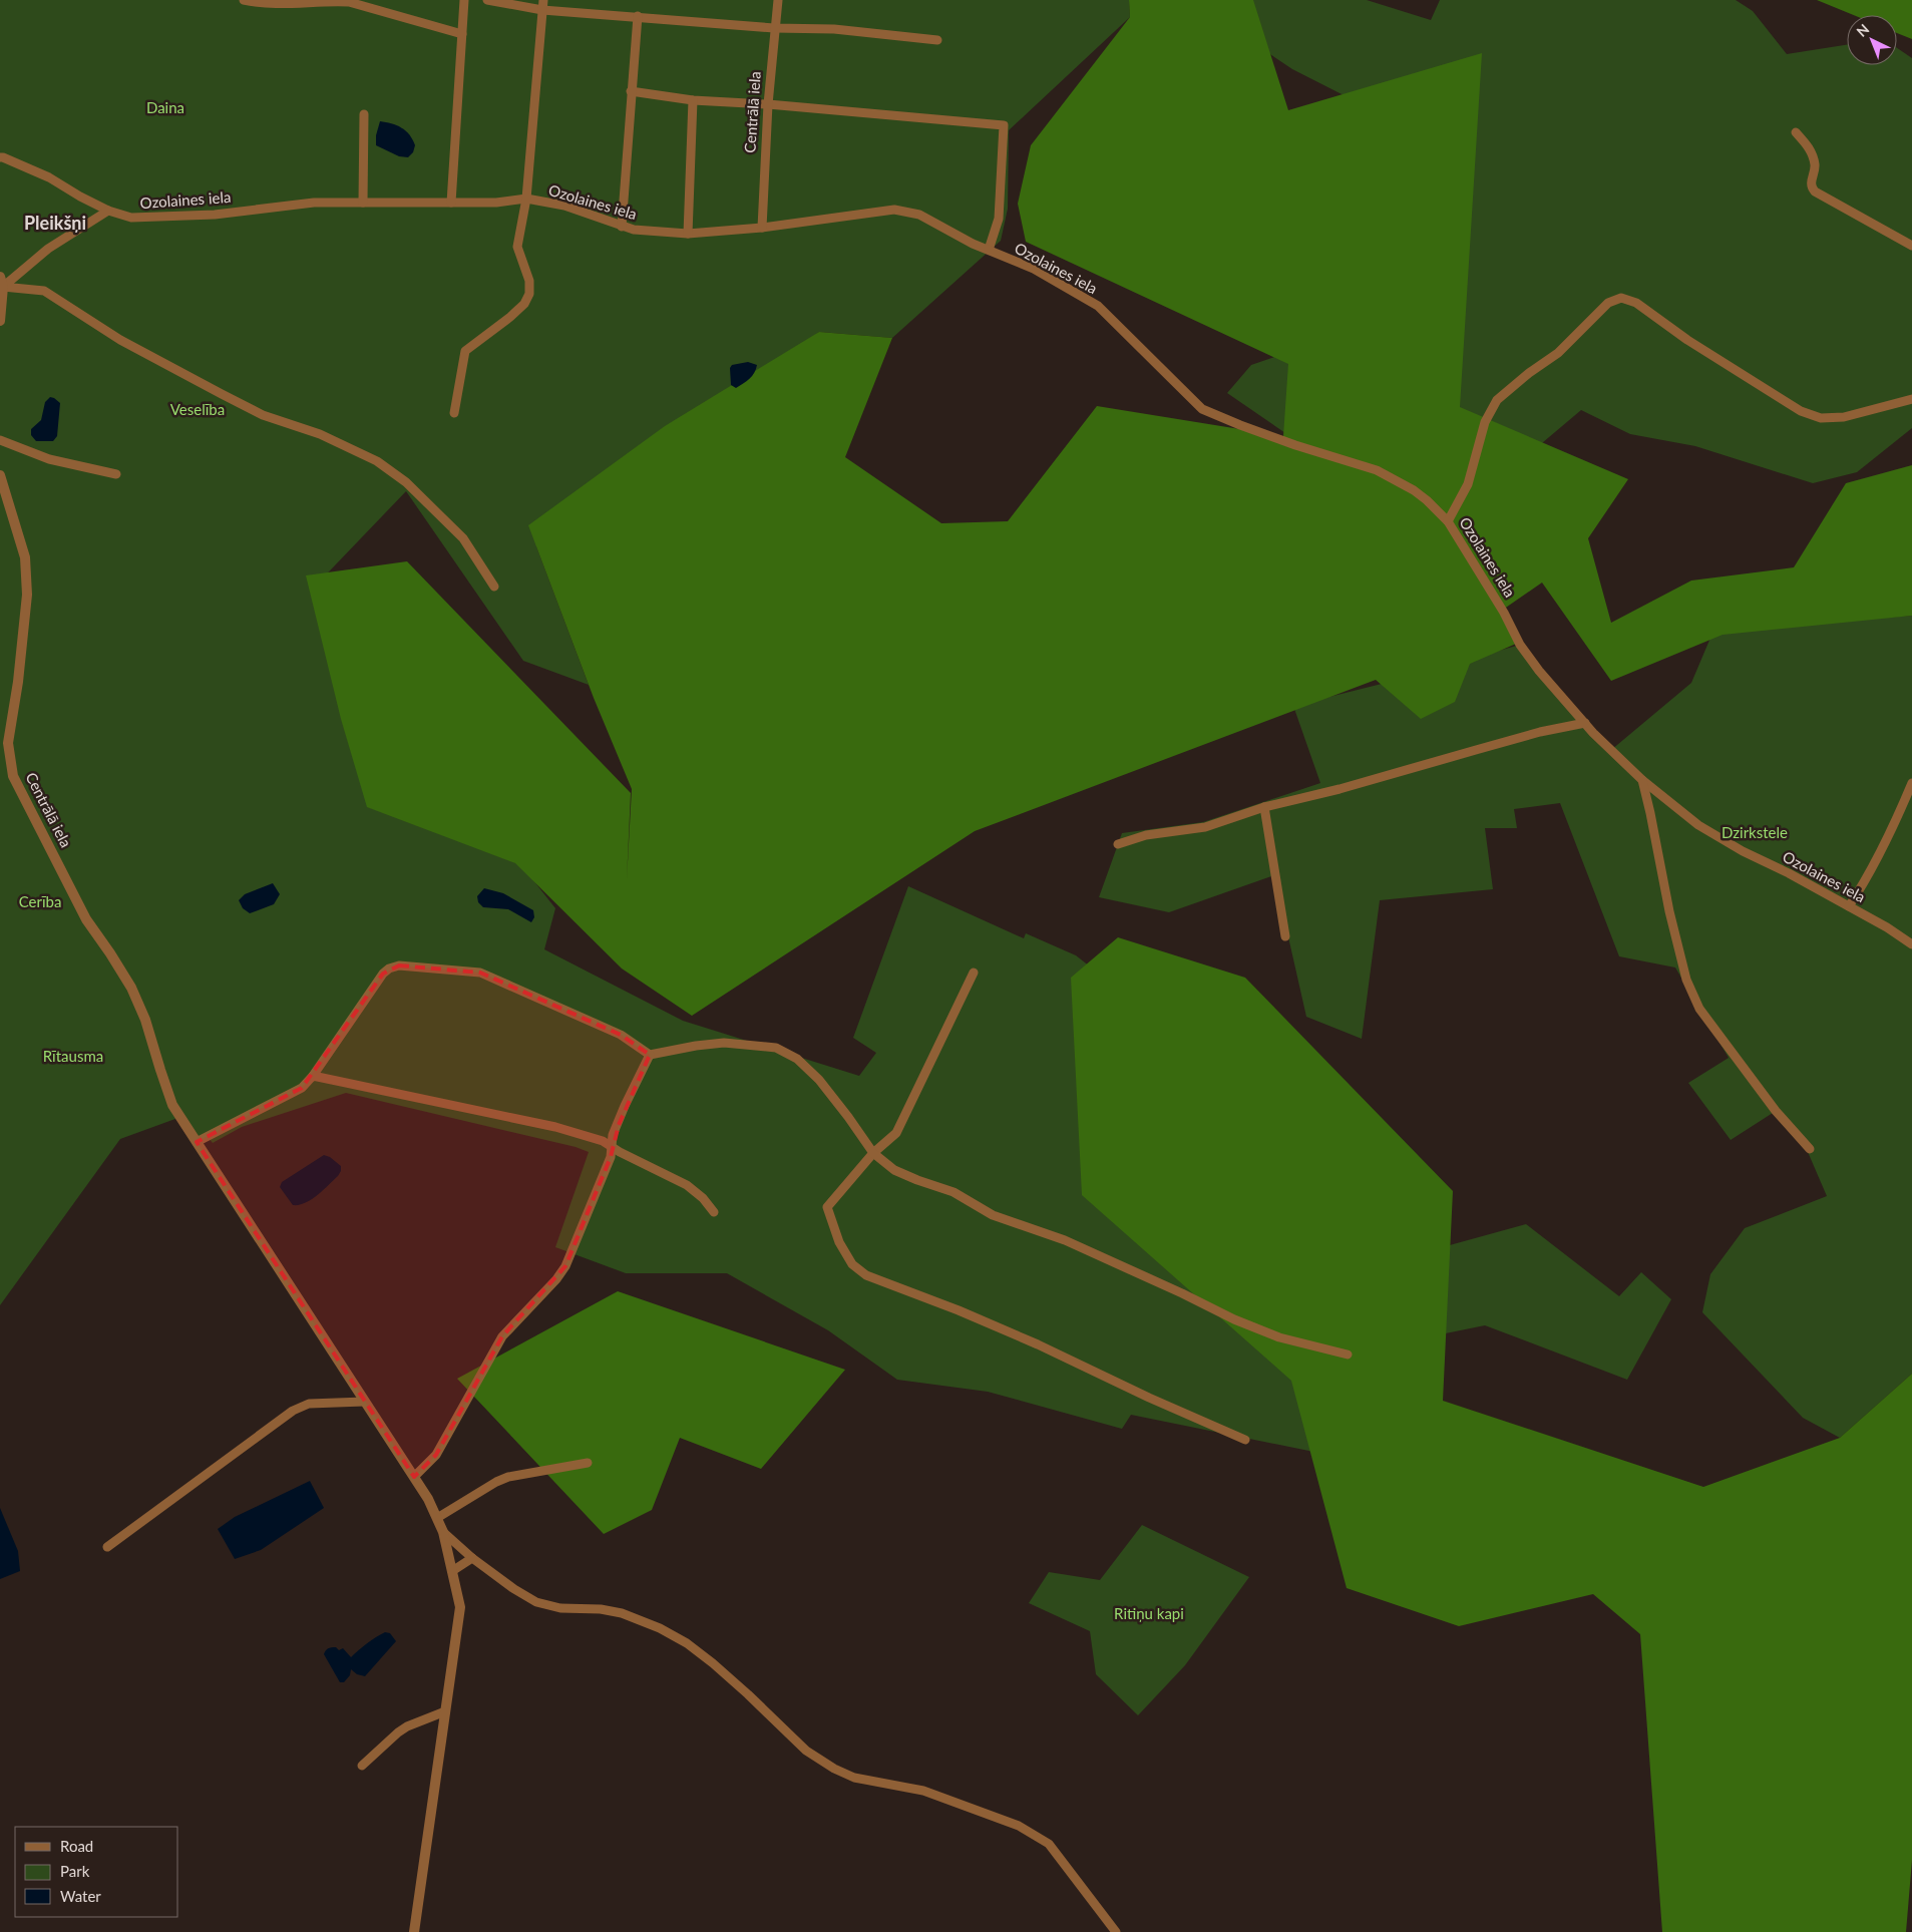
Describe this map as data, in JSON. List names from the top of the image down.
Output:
{
  "streets": {
    "street": ["Centrālā iela", "Ozolaines iela"]
  },
  "crossings": [
    ["Centrālā iela", "Ozolaines iela"]
  ],
  "districts": ["Pleikšņi"],
  "parks": [
    "Daina",
    "Veselība",
    "Dzirkstele",
    "Cerība",
    "Rītausma",
    "Ritiņu kapi"
  ],
  "legend": ["Road", "Park", "Water"],
  "north": "top left"
}
